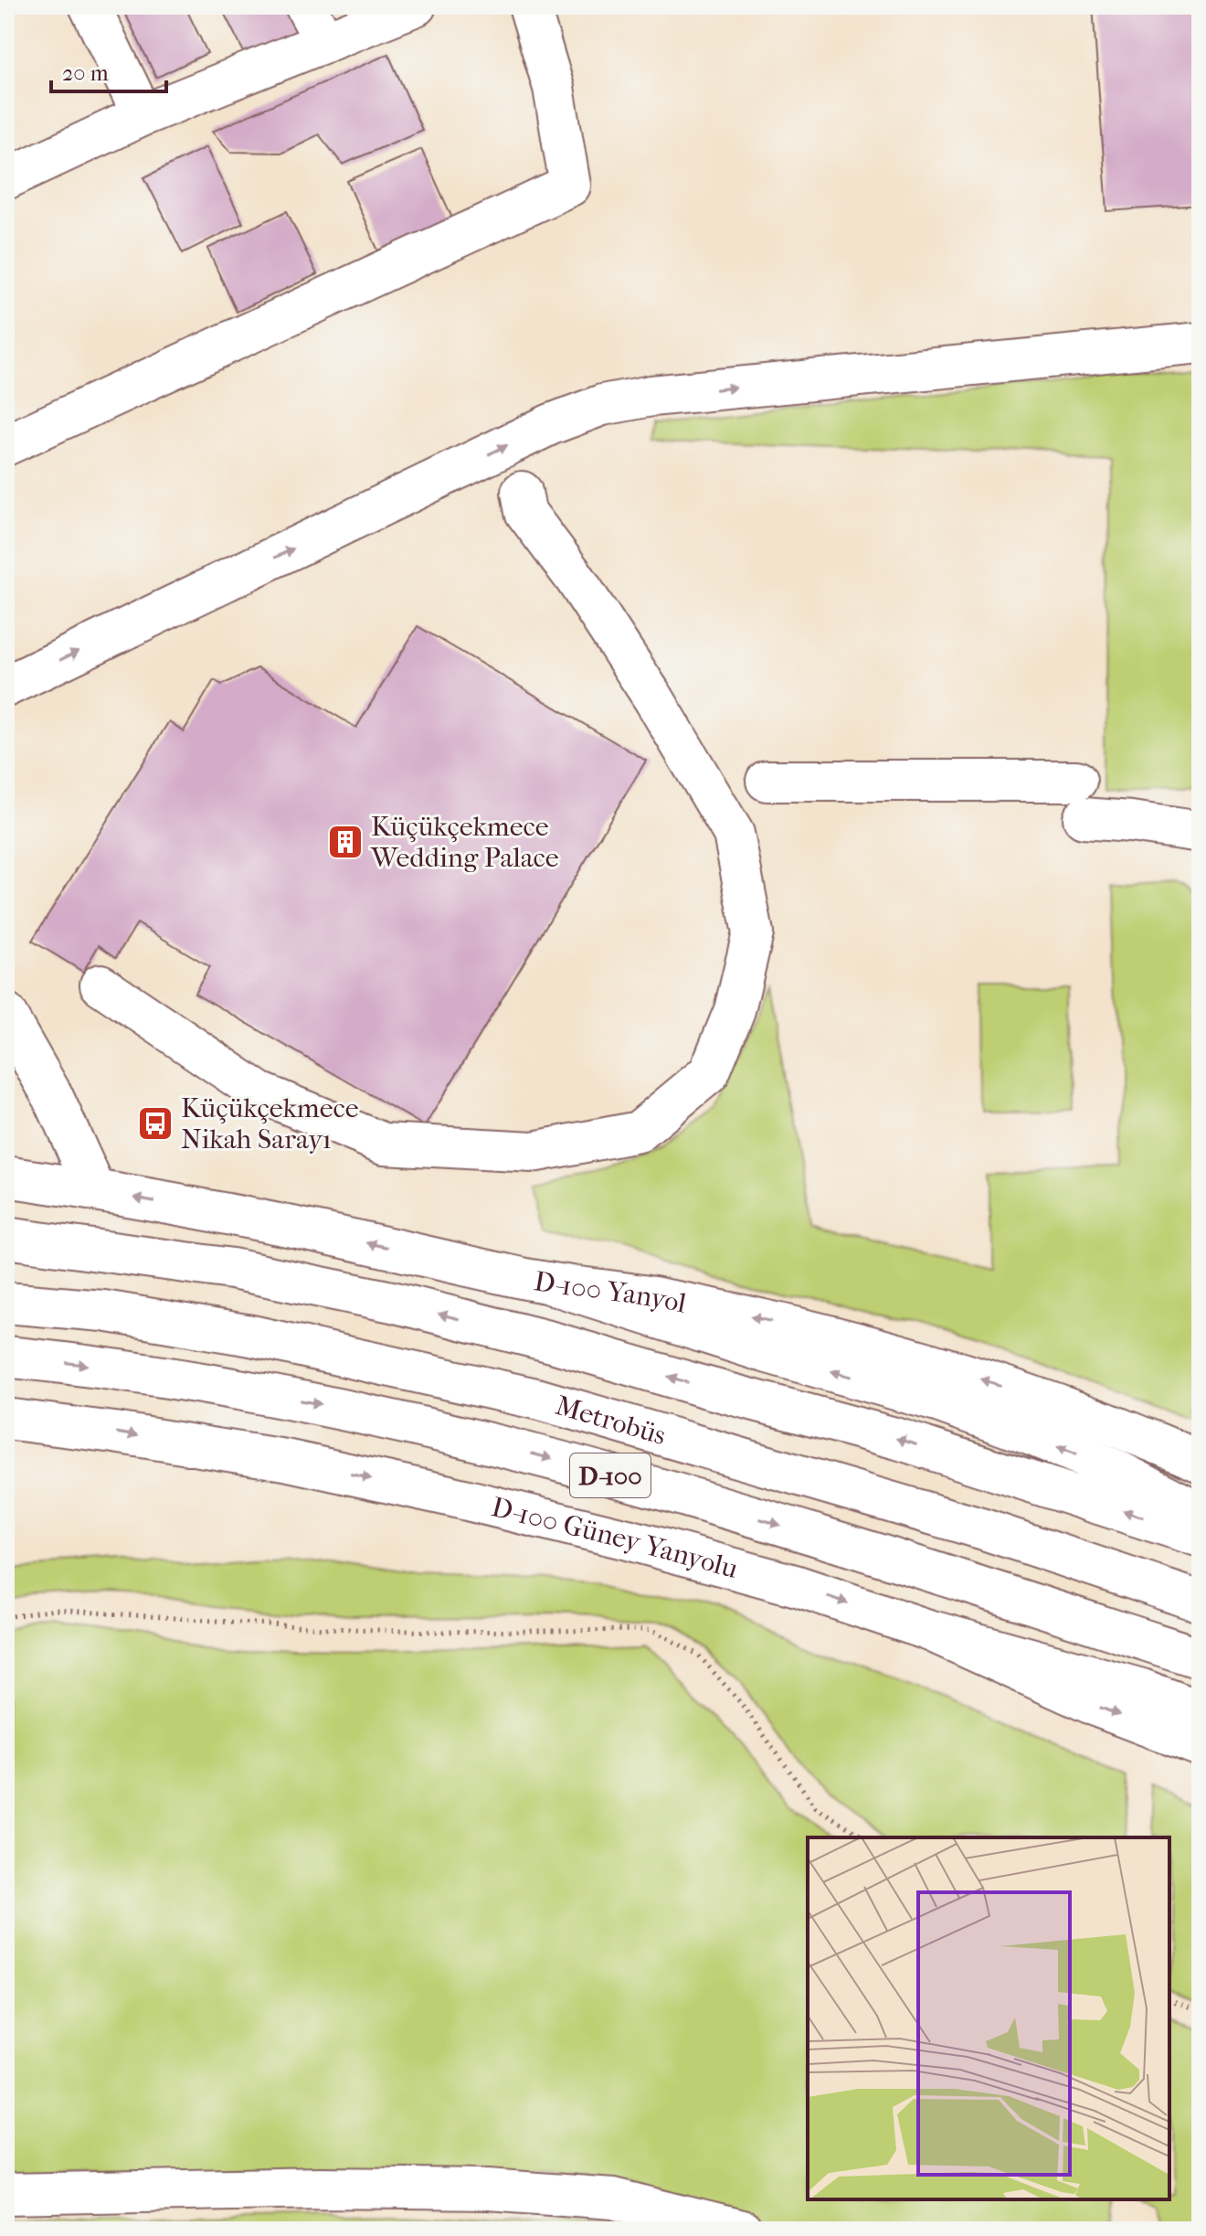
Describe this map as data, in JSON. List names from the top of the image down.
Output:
{
  "streets": {
    "main road": [
      "D-100 Yanyol",
      "Metrobüs",
      "D-100",
      "D-100 Güney Yanyolu"
    ]
  },
  "places": {
    "building": ["Küçükçekmece Wedding Palace"],
    "bus stop": ["Küçükçekmece Nikah Sarayı"]
  },
  "scale_bar": "20 m"
}
